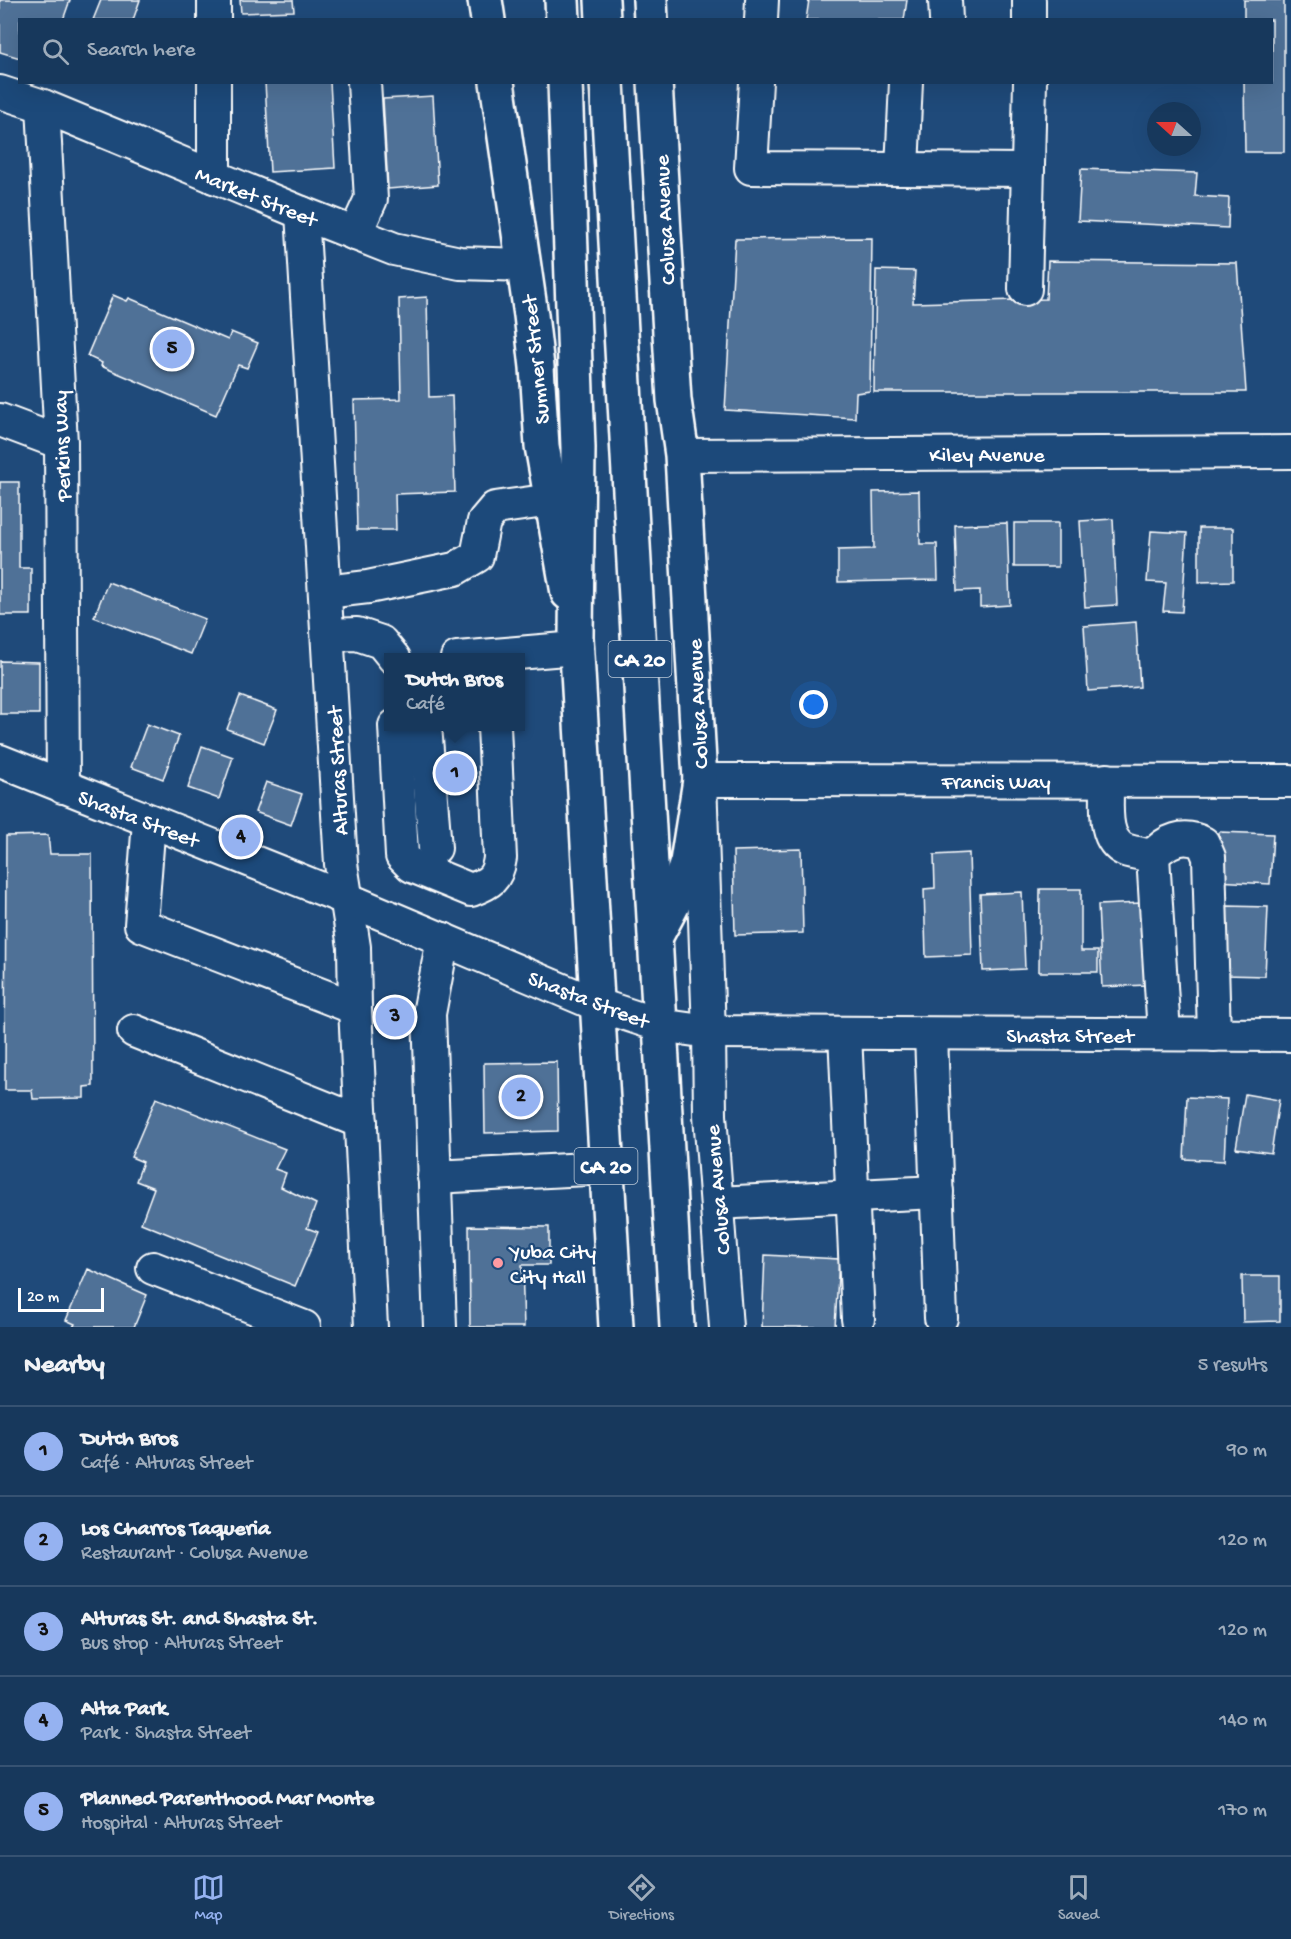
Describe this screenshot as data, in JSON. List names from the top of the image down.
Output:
{
  "streets": {
    "main road": ["Colusa Avenue", "Sumner Street", "CA 20"],
    "street": [
      "Market Street",
      "Perkins Way",
      "Kiley Avenue",
      "Alturas Street",
      "Francis Way",
      "Shasta Street"
    ]
  },
  "crossings": [
    ["Market Street", "Sumner Street"],
    ["Market Street", "Perkins Way"],
    ["Market Street", "Alturas Street"],
    ["Colusa Avenue", "Kiley Avenue"],
    ["Colusa Avenue", "Francis Way"],
    ["Colusa Avenue", "Shasta Street"],
    ["Sumner Street", "CA 20"],
    ["Perkins Way", "Shasta Street"],
    ["CA 20", "Shasta Street"],
    ["Alturas Street", "Shasta Street"]
  ],
  "places": ["Yuba City City Hall"],
  "scale_bar": "20 m",
  "north": "left",
  "page": {
    "search": "Search here",
    "pins": [
      "5",
      "1",
      "4",
      "3",
      "2"
    ],
    "popup": ["Dutch Bros", "Café"],
    "scale": "20 m",
    "heading": ["Nearby", "5 results"],
    "list": [
      {
        "mark": "1",
        "name": "Dutch Bros",
        "note": "Café · Alturas Street",
        "value": "90 m"
      },
      {
        "mark": "2",
        "name": "Los Charros Taqueria",
        "note": "Restaurant · Colusa Avenue",
        "value": "120 m"
      },
      {
        "mark": "3",
        "name": "Alturas St. and Shasta St.",
        "note": "Bus stop · Alturas Street",
        "value": "120 m"
      },
      {
        "mark": "4",
        "name": "Alta Park",
        "note": "Park · Shasta Street",
        "value": "140 m"
      },
      {
        "mark": "5",
        "name": "Planned Parenthood Mar Monte",
        "note": "Hospital · Alturas Street",
        "value": "170 m"
      }
    ],
    "nav": ["Map", "Directions", "Saved"]
  }
}
